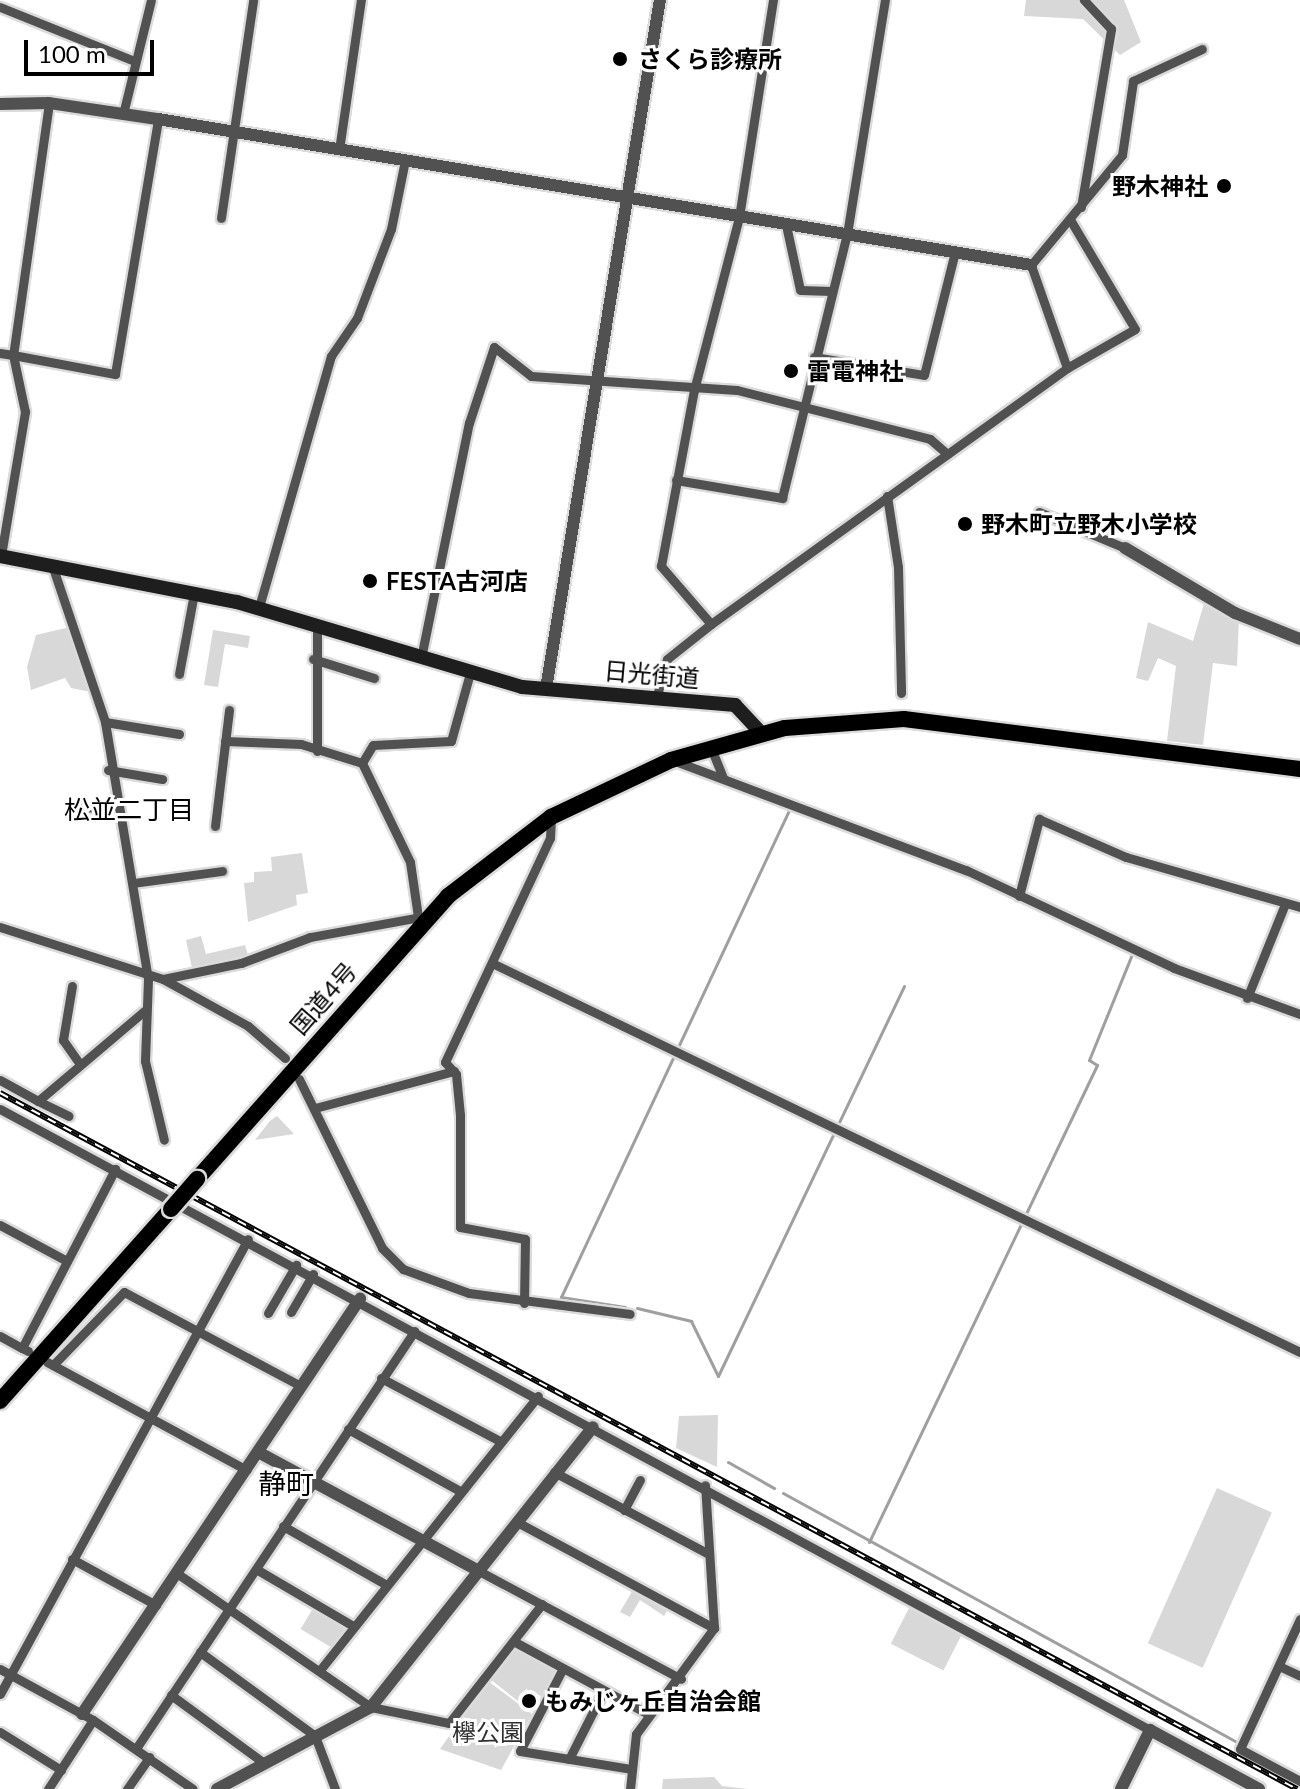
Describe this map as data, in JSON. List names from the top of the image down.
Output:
{
  "streets": {
    "highway": ["国道4号"],
    "main road": ["日光街道"]
  },
  "crossings": [
    ["日光街道", "国道4号"]
  ],
  "districts": ["松並二丁目", "静町"],
  "parks": ["欅公園"],
  "places": [
    "さくら診療所",
    "野木神社",
    "雷電神社",
    "野木町立野木小学校",
    "FESTA古河店",
    "もみじヶ丘自治会館"
  ],
  "scale_bar": "100 m"
}
